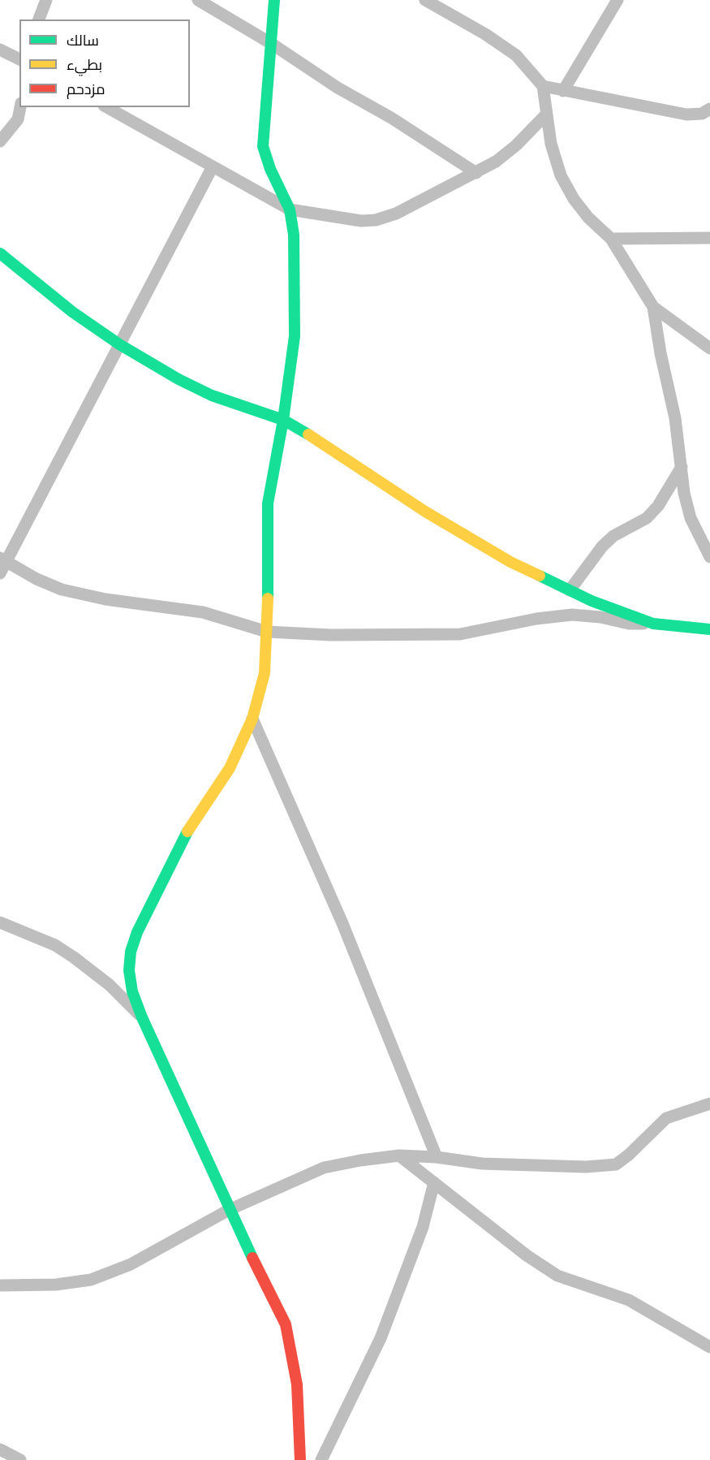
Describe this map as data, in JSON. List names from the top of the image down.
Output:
{
  "legend": ["سالك", "بطيء", "مزدحم"]
}
